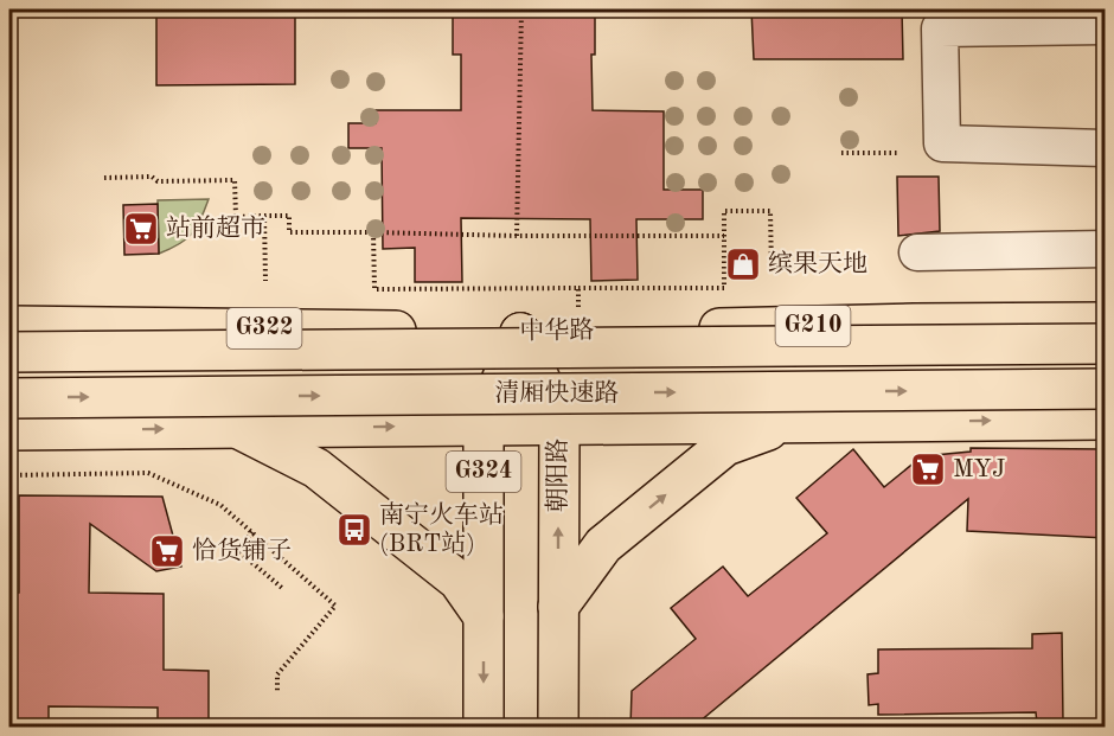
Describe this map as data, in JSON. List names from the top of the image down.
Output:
{
  "streets": {
    "main road": [
      "G210",
      "G322",
      "中华路",
      "清厢快速路",
      "G324",
      "朝阳路"
    ]
  },
  "crossings": [
    ["中华路", "G324"],
    ["中华路", "朝阳路"],
    ["G324", "朝阳路"]
  ],
  "places": {
    "supermarket": ["站前超市", "MYJ", "恰货铺子"],
    "shop": ["缤果天地"],
    "bus stop": ["南宁火车站 (BRT站)"]
  }
}
